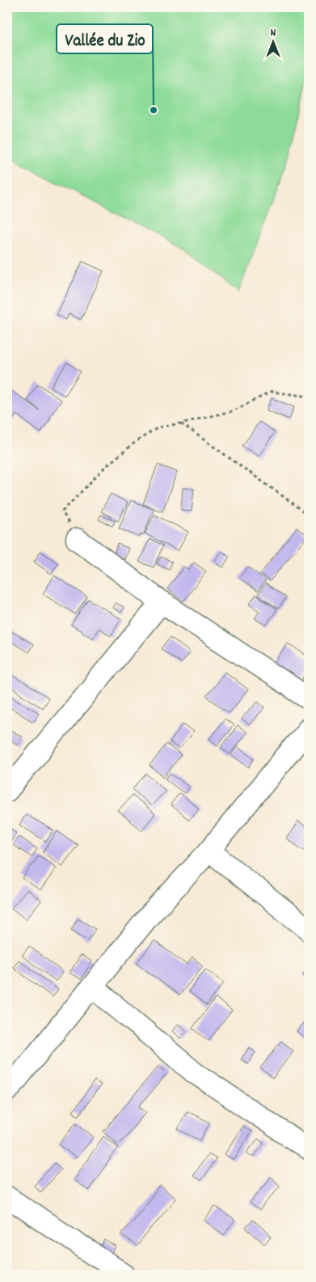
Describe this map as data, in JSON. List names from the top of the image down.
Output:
{
  "places": ["Vallée du Zio"],
  "north": "top"
}
